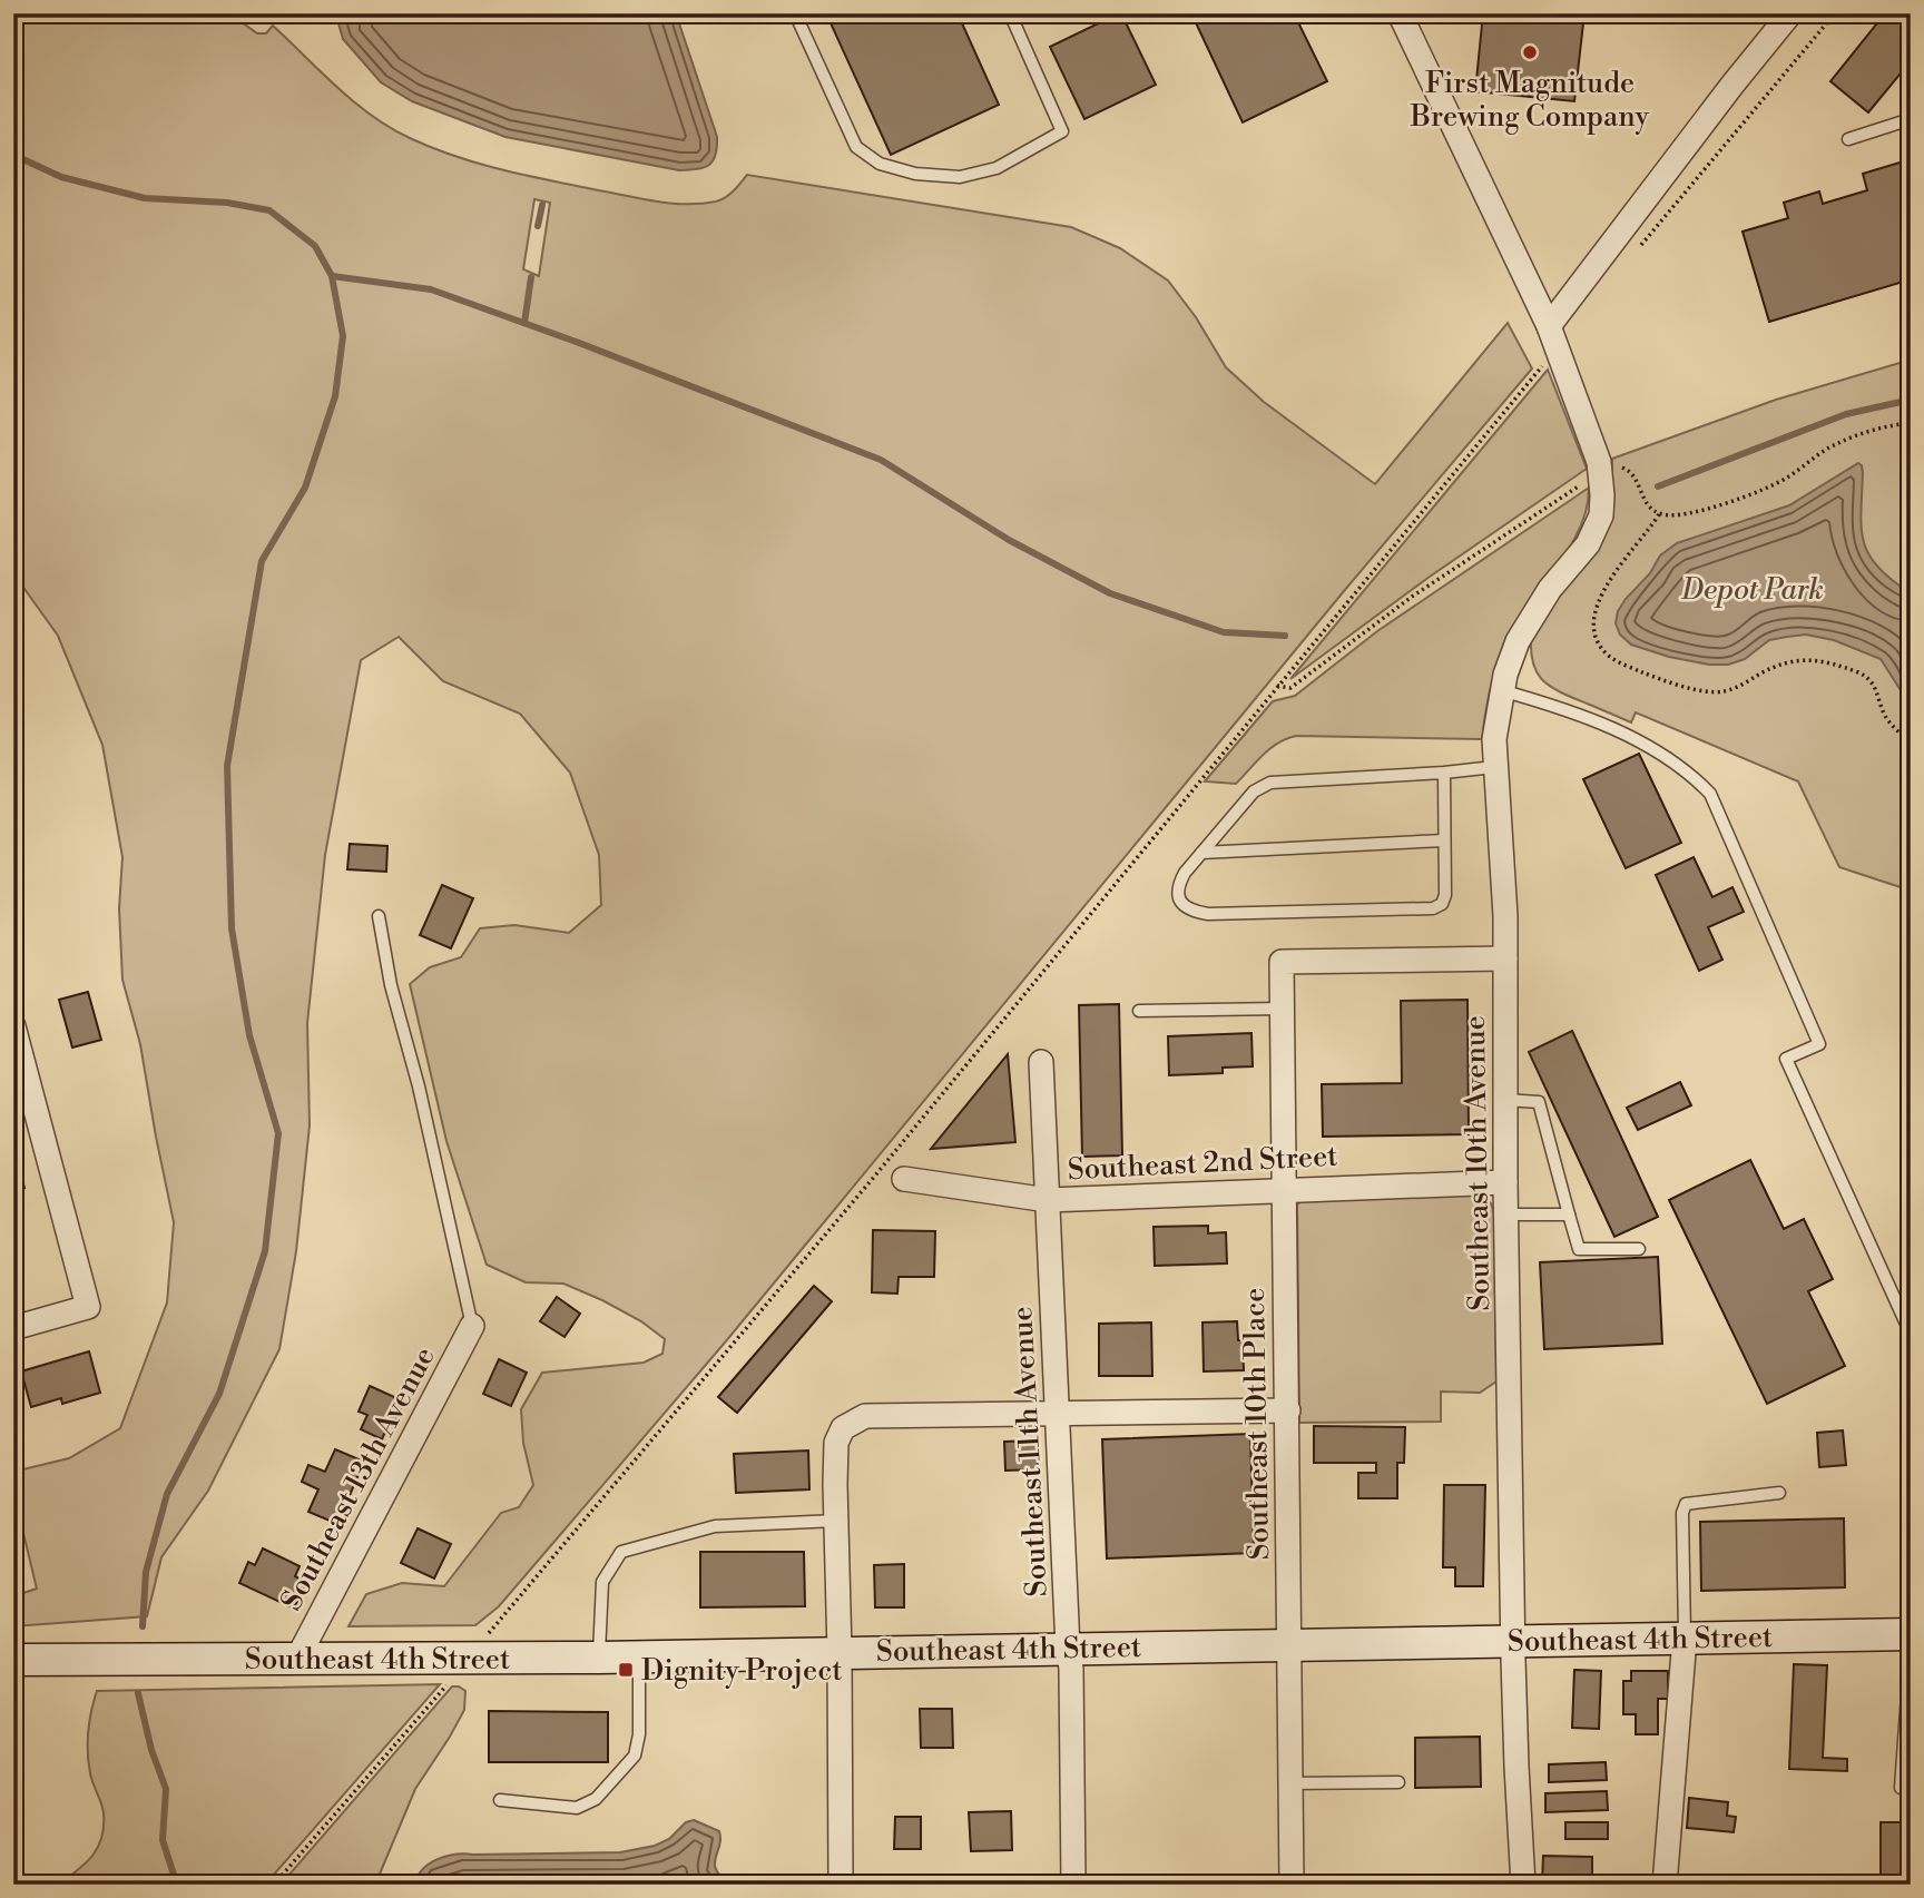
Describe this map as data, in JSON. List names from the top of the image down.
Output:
{
  "streets": {
    "street": [
      "Southeast 2nd Street",
      "Southeast 10th Avenue",
      "Southeast 10th Place",
      "Southeast 11th Avenue",
      "Southeast 13th Avenue",
      "Southeast 4th Street"
    ]
  },
  "crossings": [
    ["Southeast 2nd Street", "Southeast 10th Avenue"],
    ["Southeast 2nd Street", "Southeast 10th Place"],
    ["Southeast 2nd Street", "Southeast 11th Avenue"],
    ["Southeast 10th Avenue", "Southeast 10th Place"],
    ["Southeast 10th Avenue", "Southeast 4th Street"],
    ["Southeast 10th Place", "Southeast 4th Street"],
    ["Southeast 11th Avenue", "Southeast 4th Street"],
    ["Southeast 13th Avenue", "Southeast 4th Street"]
  ],
  "parks": ["Depot Park"],
  "places": {
    "other": ["First Magnitude Brewing Company"],
    "transit": ["Dignity Project"]
  }
}
